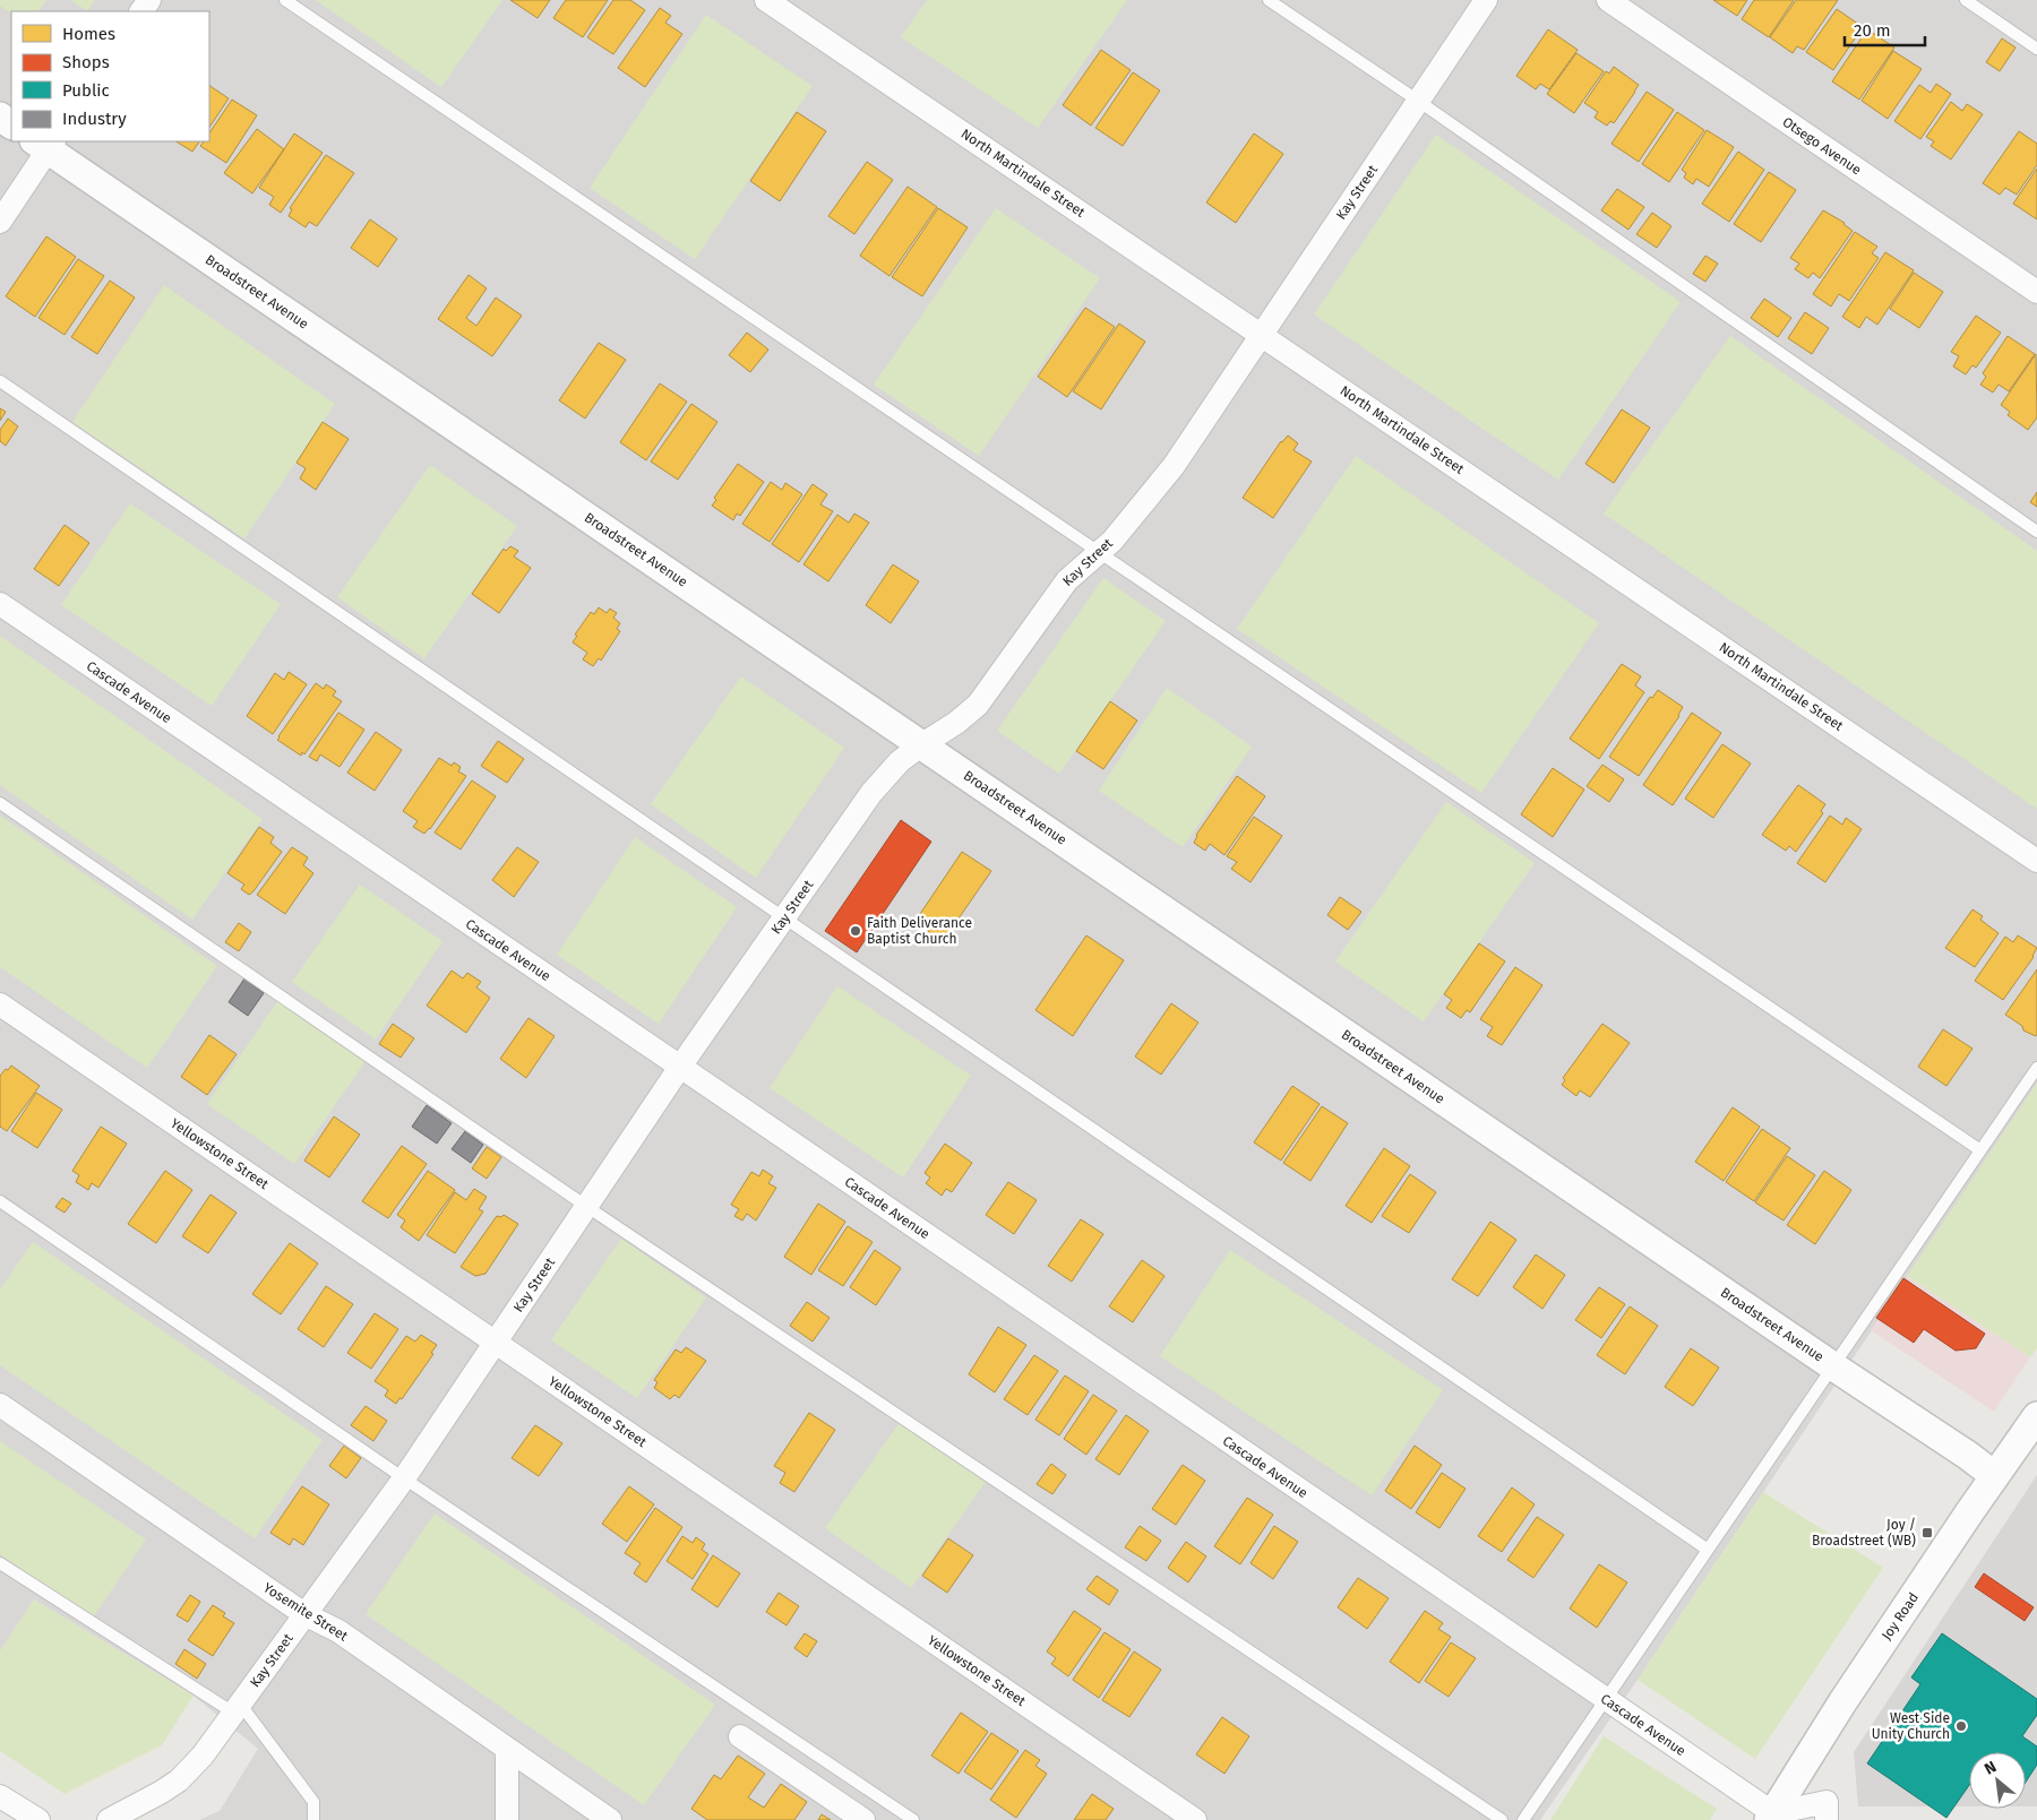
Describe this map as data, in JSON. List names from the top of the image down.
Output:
{
  "streets": {
    "street": [
      "Otsego Avenue",
      "North Martindale Street",
      "Kay Street",
      "Broadstreet Avenue",
      "Cascade Avenue",
      "Yellowstone Street",
      "Yosemite Street",
      "Joy Road"
    ]
  },
  "crossings": [
    ["North Martindale Street", "Kay Street"],
    ["Kay Street", "Broadstreet Avenue"],
    ["Kay Street", "Cascade Avenue"],
    ["Kay Street", "Yellowstone Street"],
    ["Kay Street", "Yosemite Street"],
    ["Broadstreet Avenue", "Joy Road"],
    ["Cascade Avenue", "Joy Road"]
  ],
  "places": {
    "other": ["Faith Deliverance Baptist Church", "West Side Unity Church"],
    "transit": ["Joy / Broadstreet (WB)"]
  },
  "legend": [
    "Homes",
    "Shops",
    "Public",
    "Industry"
  ],
  "scale_bar": "20 m",
  "north": "top left"
}
